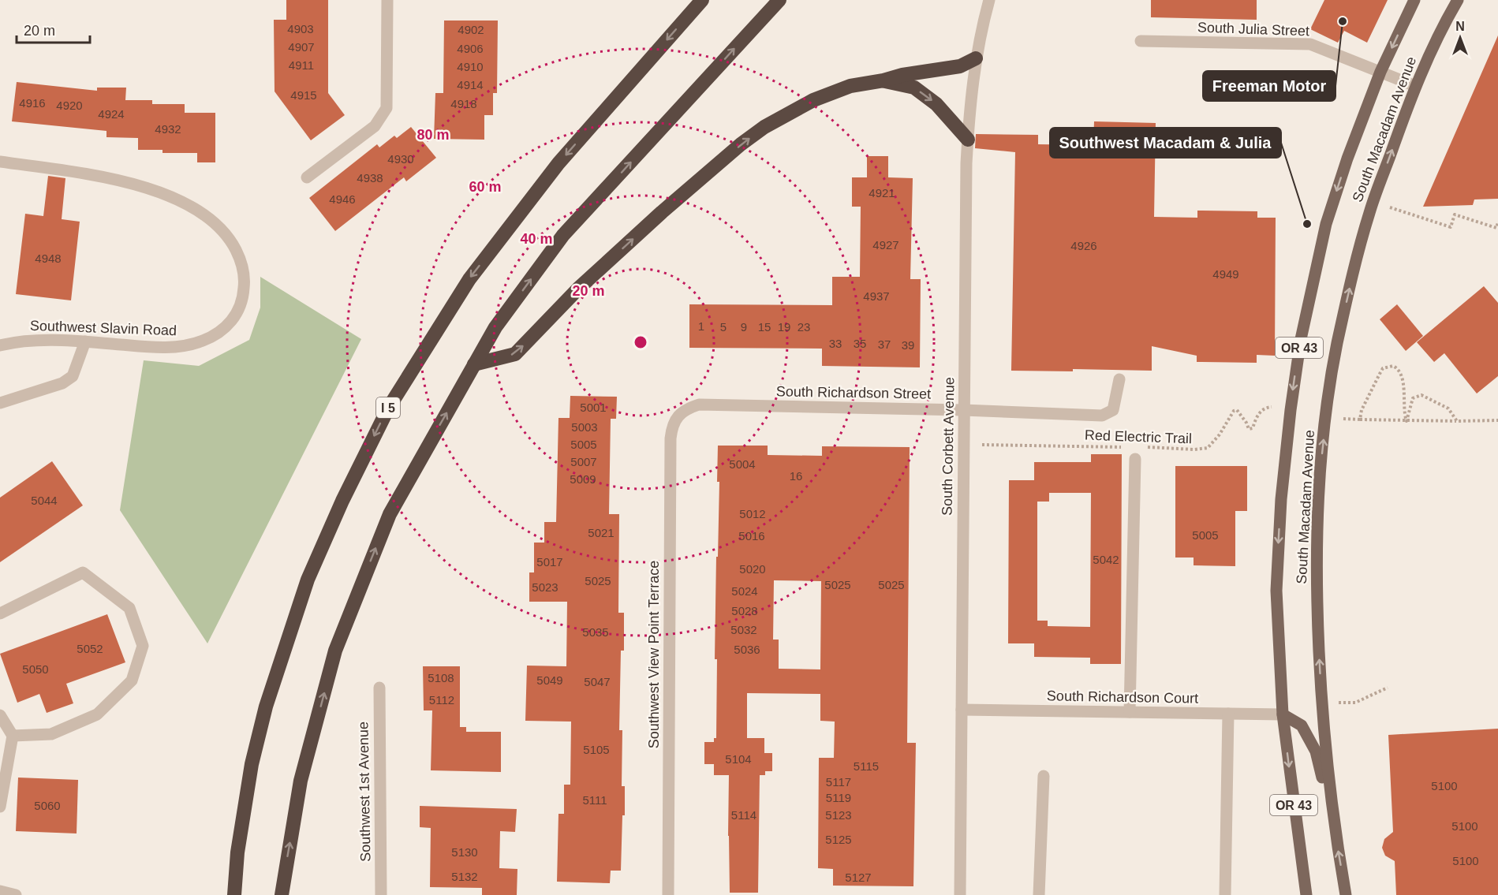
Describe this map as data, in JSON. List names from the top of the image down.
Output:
{
  "streets": {
    "highway": ["I 5"],
    "main road": ["South Macadam Avenue", "OR 43"],
    "street": [
      "South Julia Street",
      "Southwest Slavin Road",
      "South Richardson Street",
      "South Corbett Avenue",
      "Southwest View Point Terrace",
      "South Richardson Court",
      "Southwest 1st Avenue"
    ],
    "path": ["Red Electric Trail"]
  },
  "crossings": [
    ["South Julia Street", "South Macadam Avenue"],
    ["South Macadam Avenue", "Red Electric Trail"],
    ["South Macadam Avenue", "South Richardson Court"],
    ["South Richardson Street", "South Corbett Avenue"],
    ["South Richardson Street", "Southwest View Point Terrace"],
    ["Red Electric Trail", "South Corbett Avenue"],
    ["South Corbett Avenue", "South Richardson Court"]
  ],
  "places": ["Freeman Motor", "Southwest Macadam & Julia"],
  "house_numbers": [
    "4903",
    "4902",
    "4907",
    "4906",
    "4911",
    "4910",
    "4914",
    "4915",
    "4916",
    "4918",
    "4920",
    "4924",
    "4932",
    "4930",
    "4938",
    "4921",
    "4946",
    "4927",
    "4926",
    "4948",
    "4949",
    "4937",
    "1",
    "5",
    "9",
    "15",
    "19",
    "23",
    "33",
    "35",
    "37",
    "39",
    "5001",
    "5003",
    "5005",
    "5007",
    "5004",
    "16",
    "5009",
    "5044",
    "5012",
    "5021",
    "5005",
    "5016",
    "5042",
    "5017",
    "5020",
    "5025",
    "5025",
    "5025",
    "5023",
    "5024",
    "5028",
    "5032",
    "5035",
    "5052",
    "5036",
    "5050",
    "5108",
    "5049",
    "5047",
    "5112",
    "5105",
    "5104",
    "5115",
    "5117",
    "5100",
    "5119",
    "5111",
    "5060",
    "5114",
    "5123",
    "5100",
    "5125",
    "5130",
    "5100",
    "5132",
    "5127"
  ],
  "scale_bar": "20 m",
  "north": "top",
  "rings": [
    "80 m",
    "60 m",
    "40 m",
    "20 m"
  ]
}
